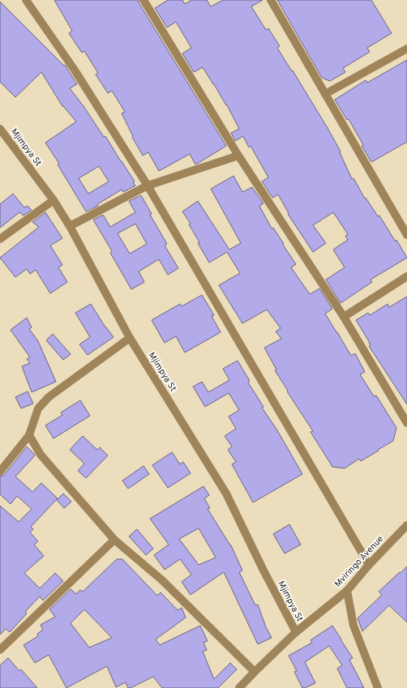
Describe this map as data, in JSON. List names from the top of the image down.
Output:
{
  "streets": {
    "street": ["Mjimpya St", "Mviringo Avenue"]
  },
  "crossings": [
    ["Mjimpya St", "Mviringo Avenue"]
  ]
}
